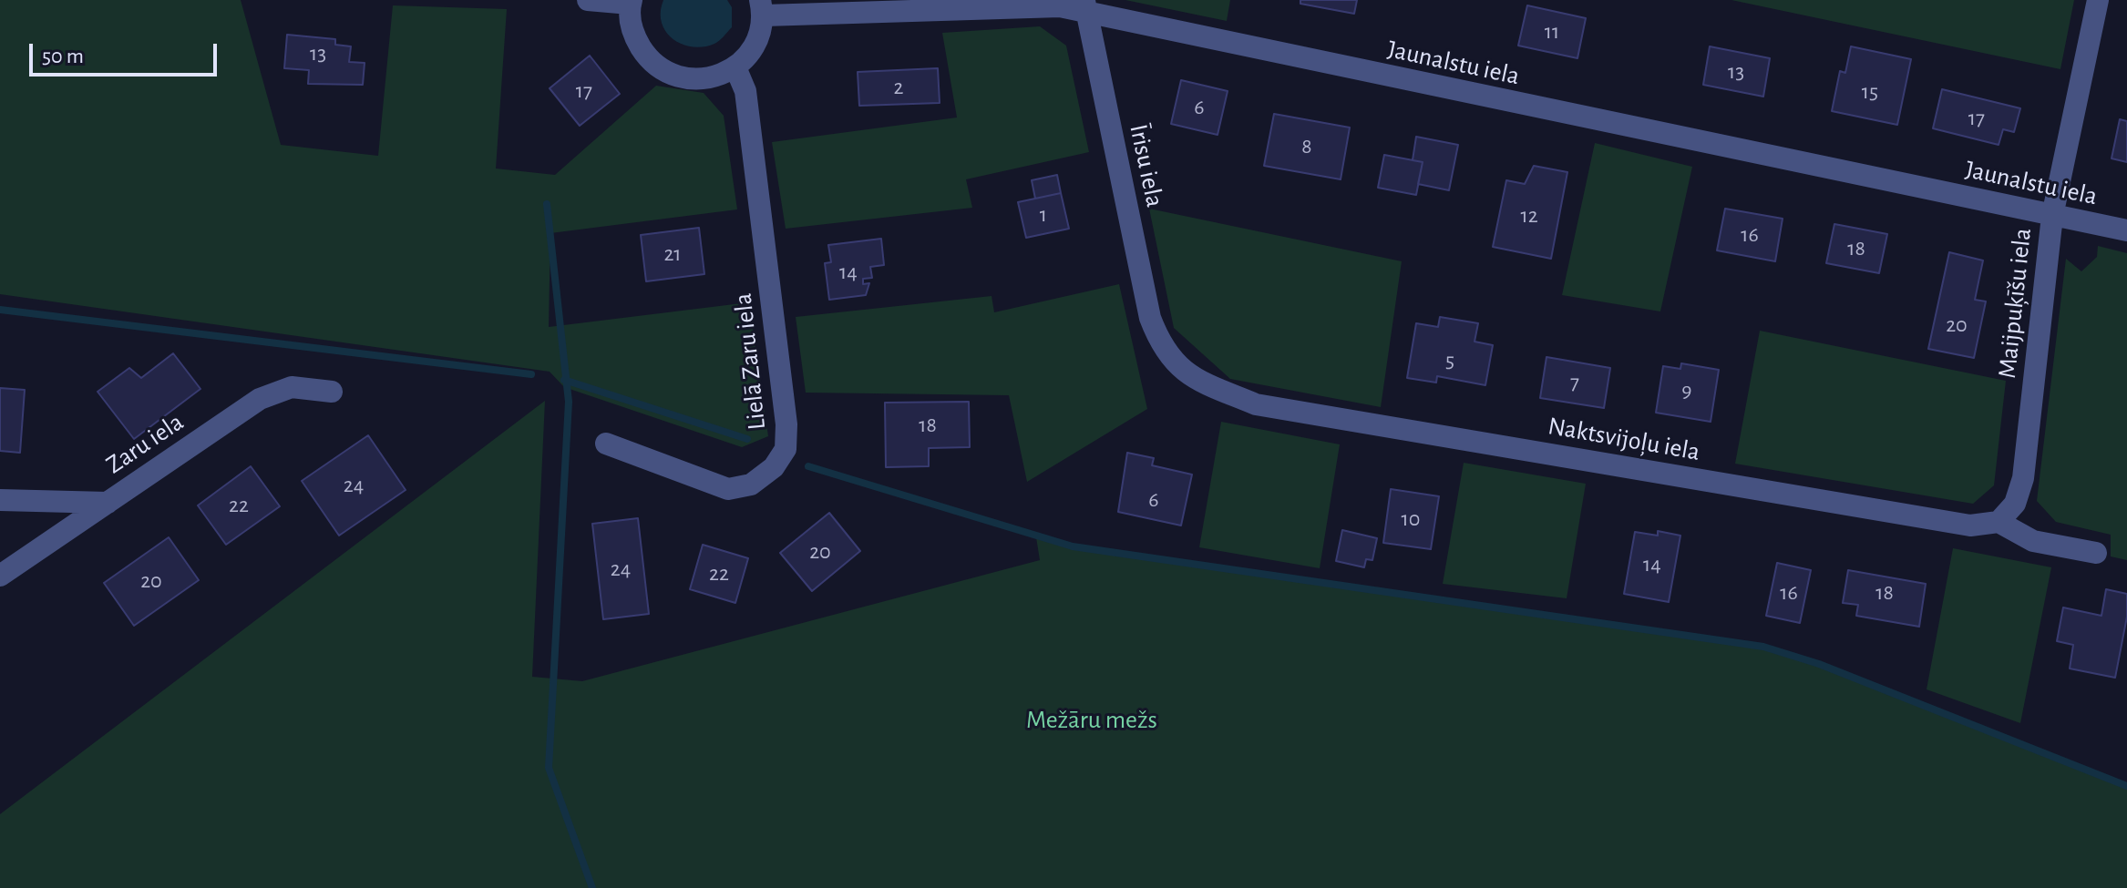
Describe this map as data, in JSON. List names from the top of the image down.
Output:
{
  "streets": {
    "street": [
      "Jaunalstu iela",
      "Īrisu iela",
      "Maijpuķīšu iela",
      "Lielā Zaru iela",
      "Naktsvijoļu iela",
      "Zaru iela"
    ]
  },
  "crossings": [
    ["Jaunalstu iela", "Īrisu iela"],
    ["Jaunalstu iela", "Maijpuķīšu iela"],
    ["Īrisu iela", "Naktsvijoļu iela"],
    ["Maijpuķīšu iela", "Naktsvijoļu iela"]
  ],
  "parks": ["Mežāru mežs"],
  "house_numbers": [
    "11",
    "13",
    "13",
    "2",
    "17",
    "15",
    "6",
    "17",
    "8",
    "1",
    "12",
    "16",
    "18",
    "21",
    "14",
    "20",
    "5",
    "7",
    "9",
    "18",
    "24",
    "6",
    "22",
    "10",
    "20",
    "14",
    "24",
    "22",
    "20",
    "16",
    "18"
  ],
  "scale_bar": "50 m"
}
